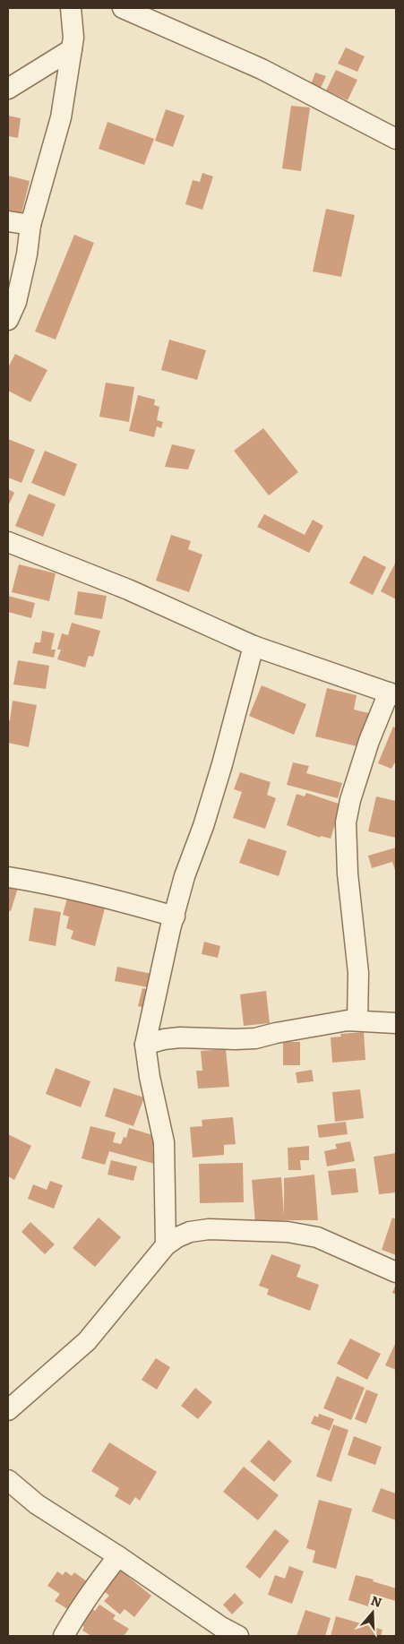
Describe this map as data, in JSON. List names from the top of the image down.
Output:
{
  "north": "top"
}
